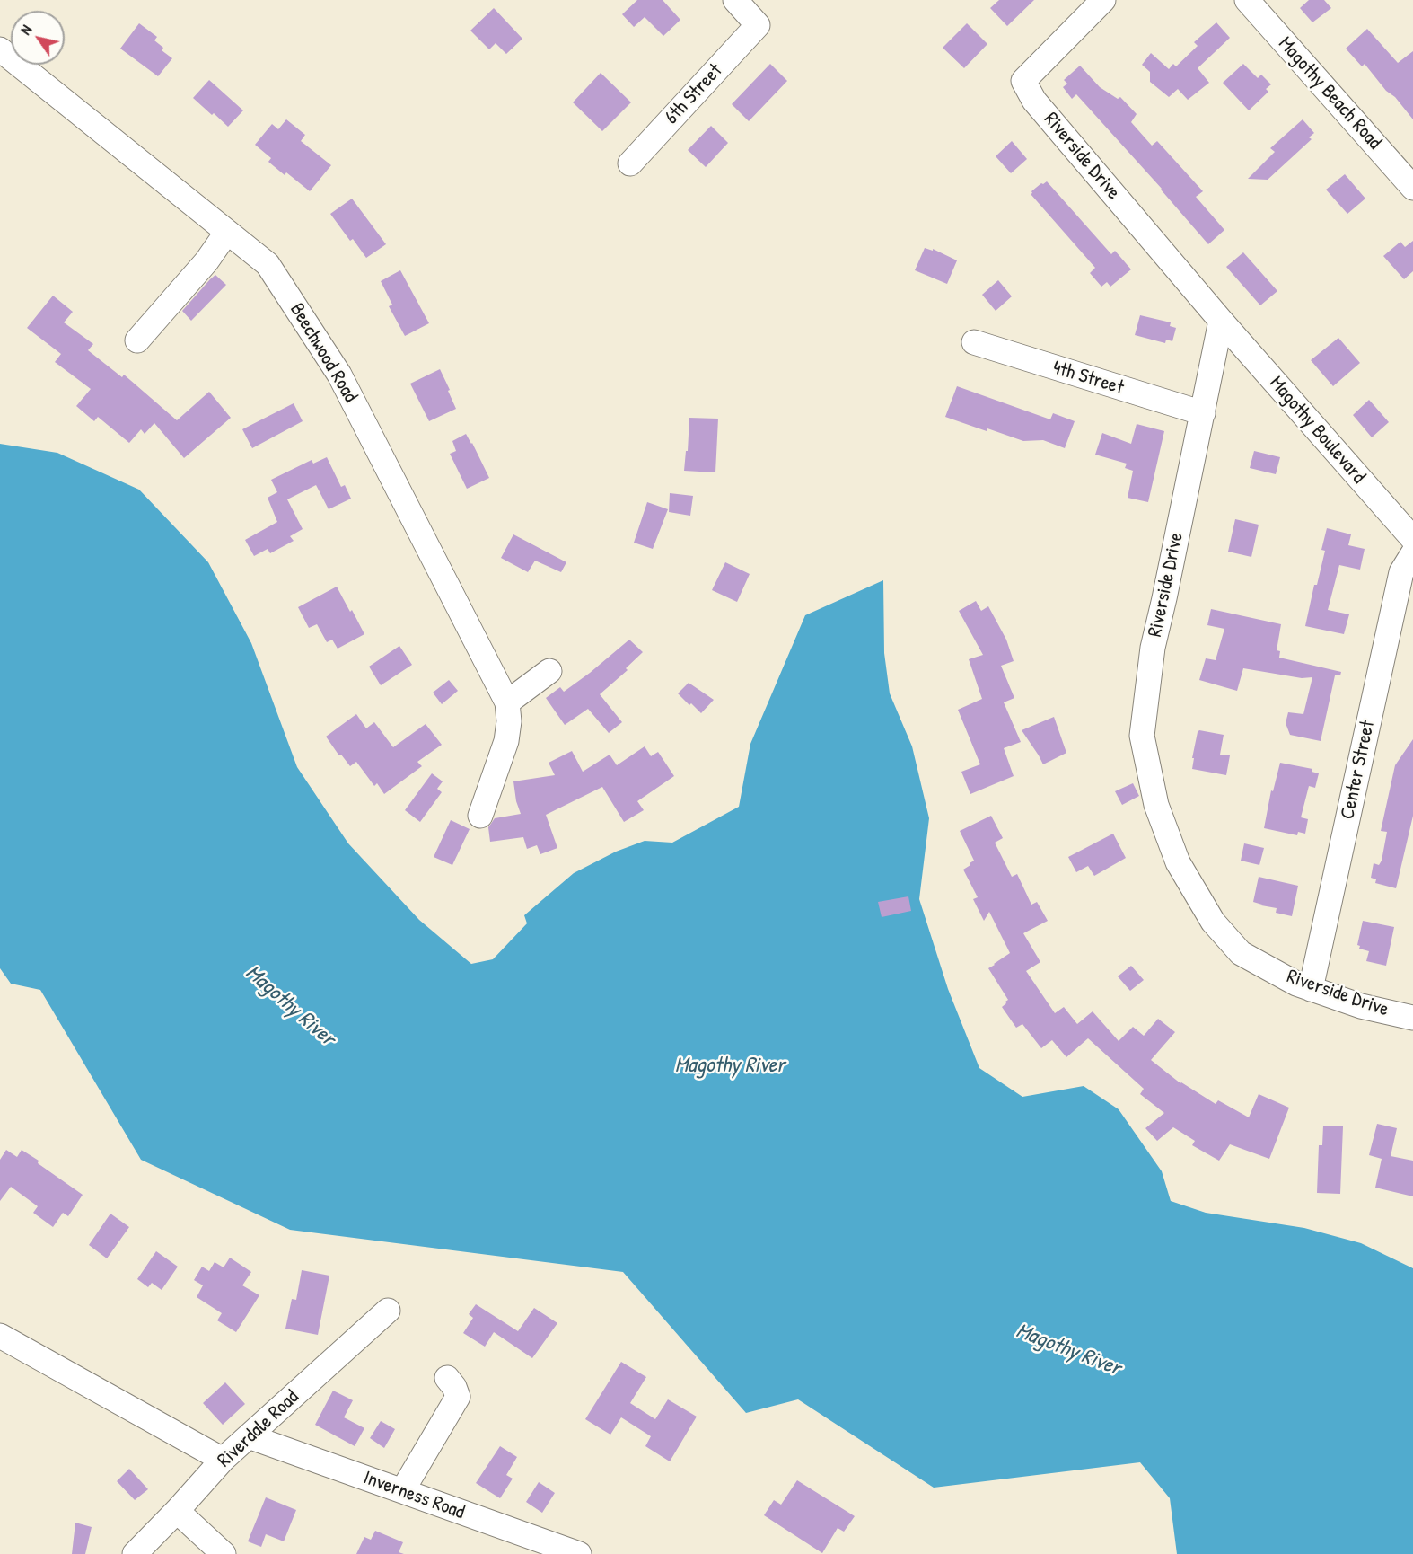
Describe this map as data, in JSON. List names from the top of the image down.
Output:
{
  "streets": {
    "street": [
      "Magothy Beach Road",
      "6th Street",
      "Riverside Drive",
      "Beechwood Road",
      "4th Street",
      "Magothy Boulevard",
      "Center Street",
      "Riverdale Road",
      "Inverness Road"
    ]
  },
  "crossings": [
    ["Riverside Drive", "4th Street"],
    ["Riverside Drive", "Magothy Boulevard"],
    ["Riverside Drive", "Center Street"],
    ["Riverdale Road", "Inverness Road"]
  ],
  "water": ["Magothy River"],
  "north": "top left"
}
